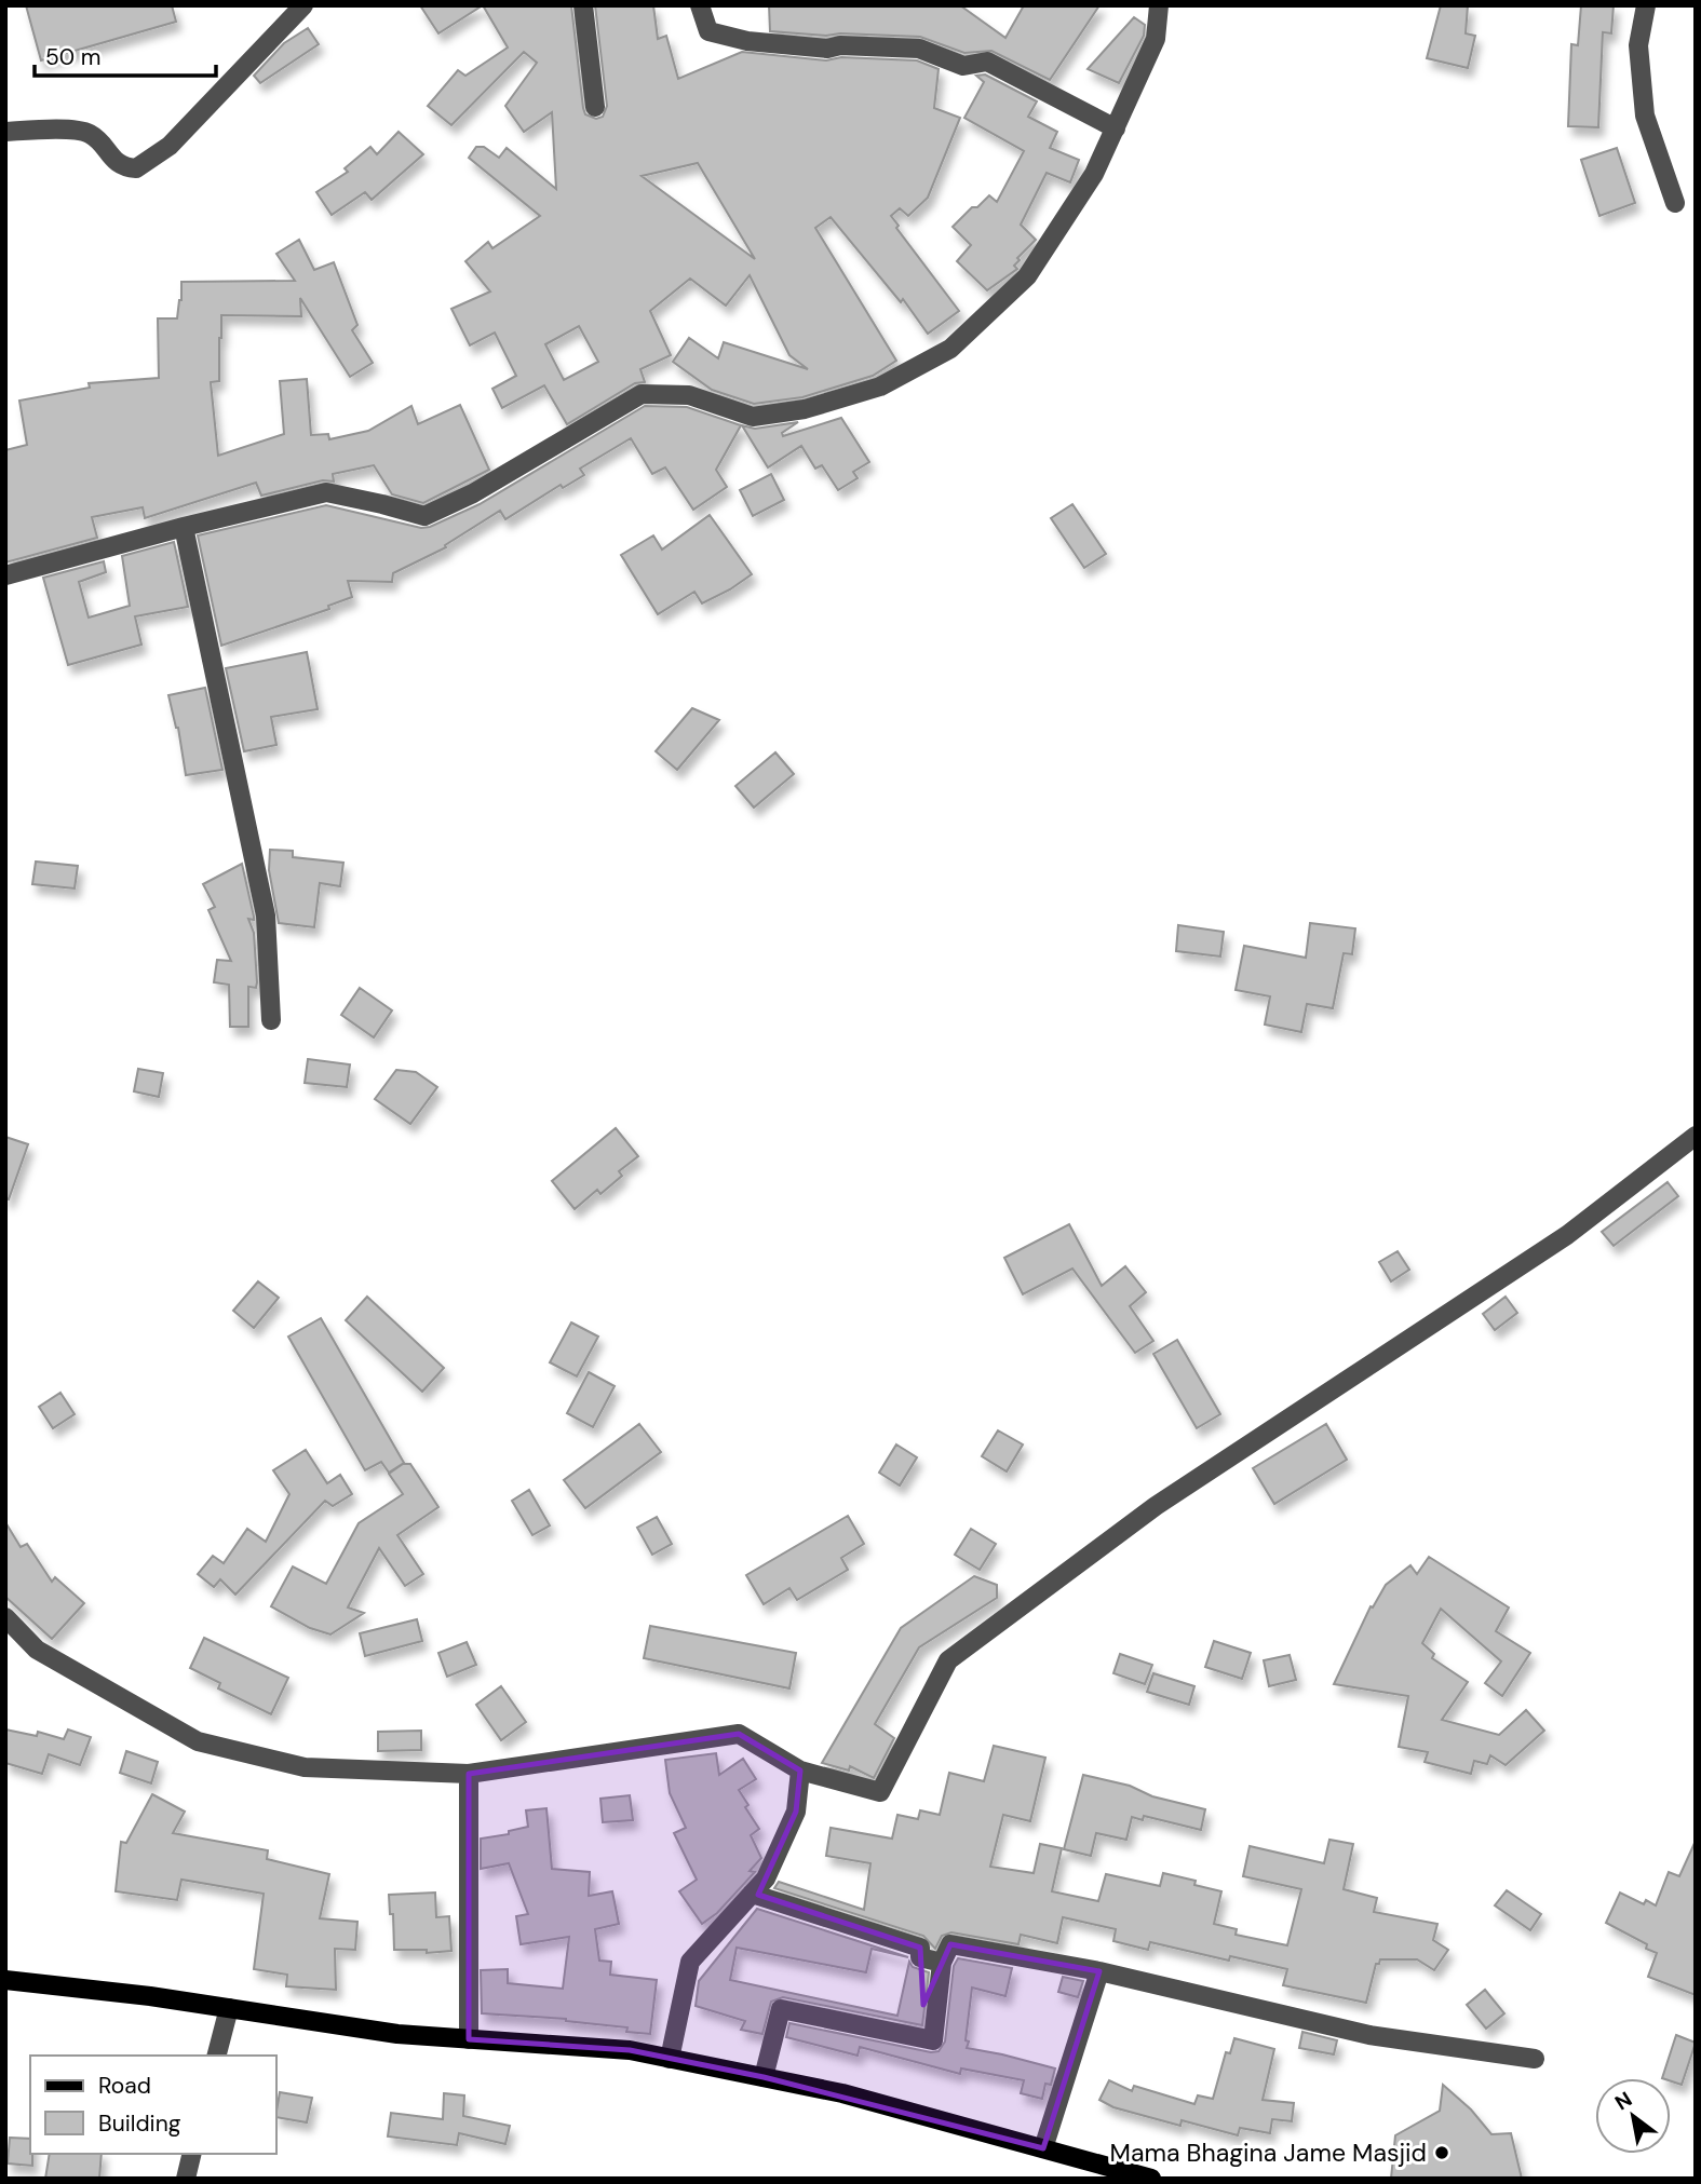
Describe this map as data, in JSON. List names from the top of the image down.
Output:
{
  "places": ["Mama Bhagina Jame Masjid"],
  "legend": ["Road", "Building"],
  "scale_bar": "50 m",
  "north": "top left"
}
